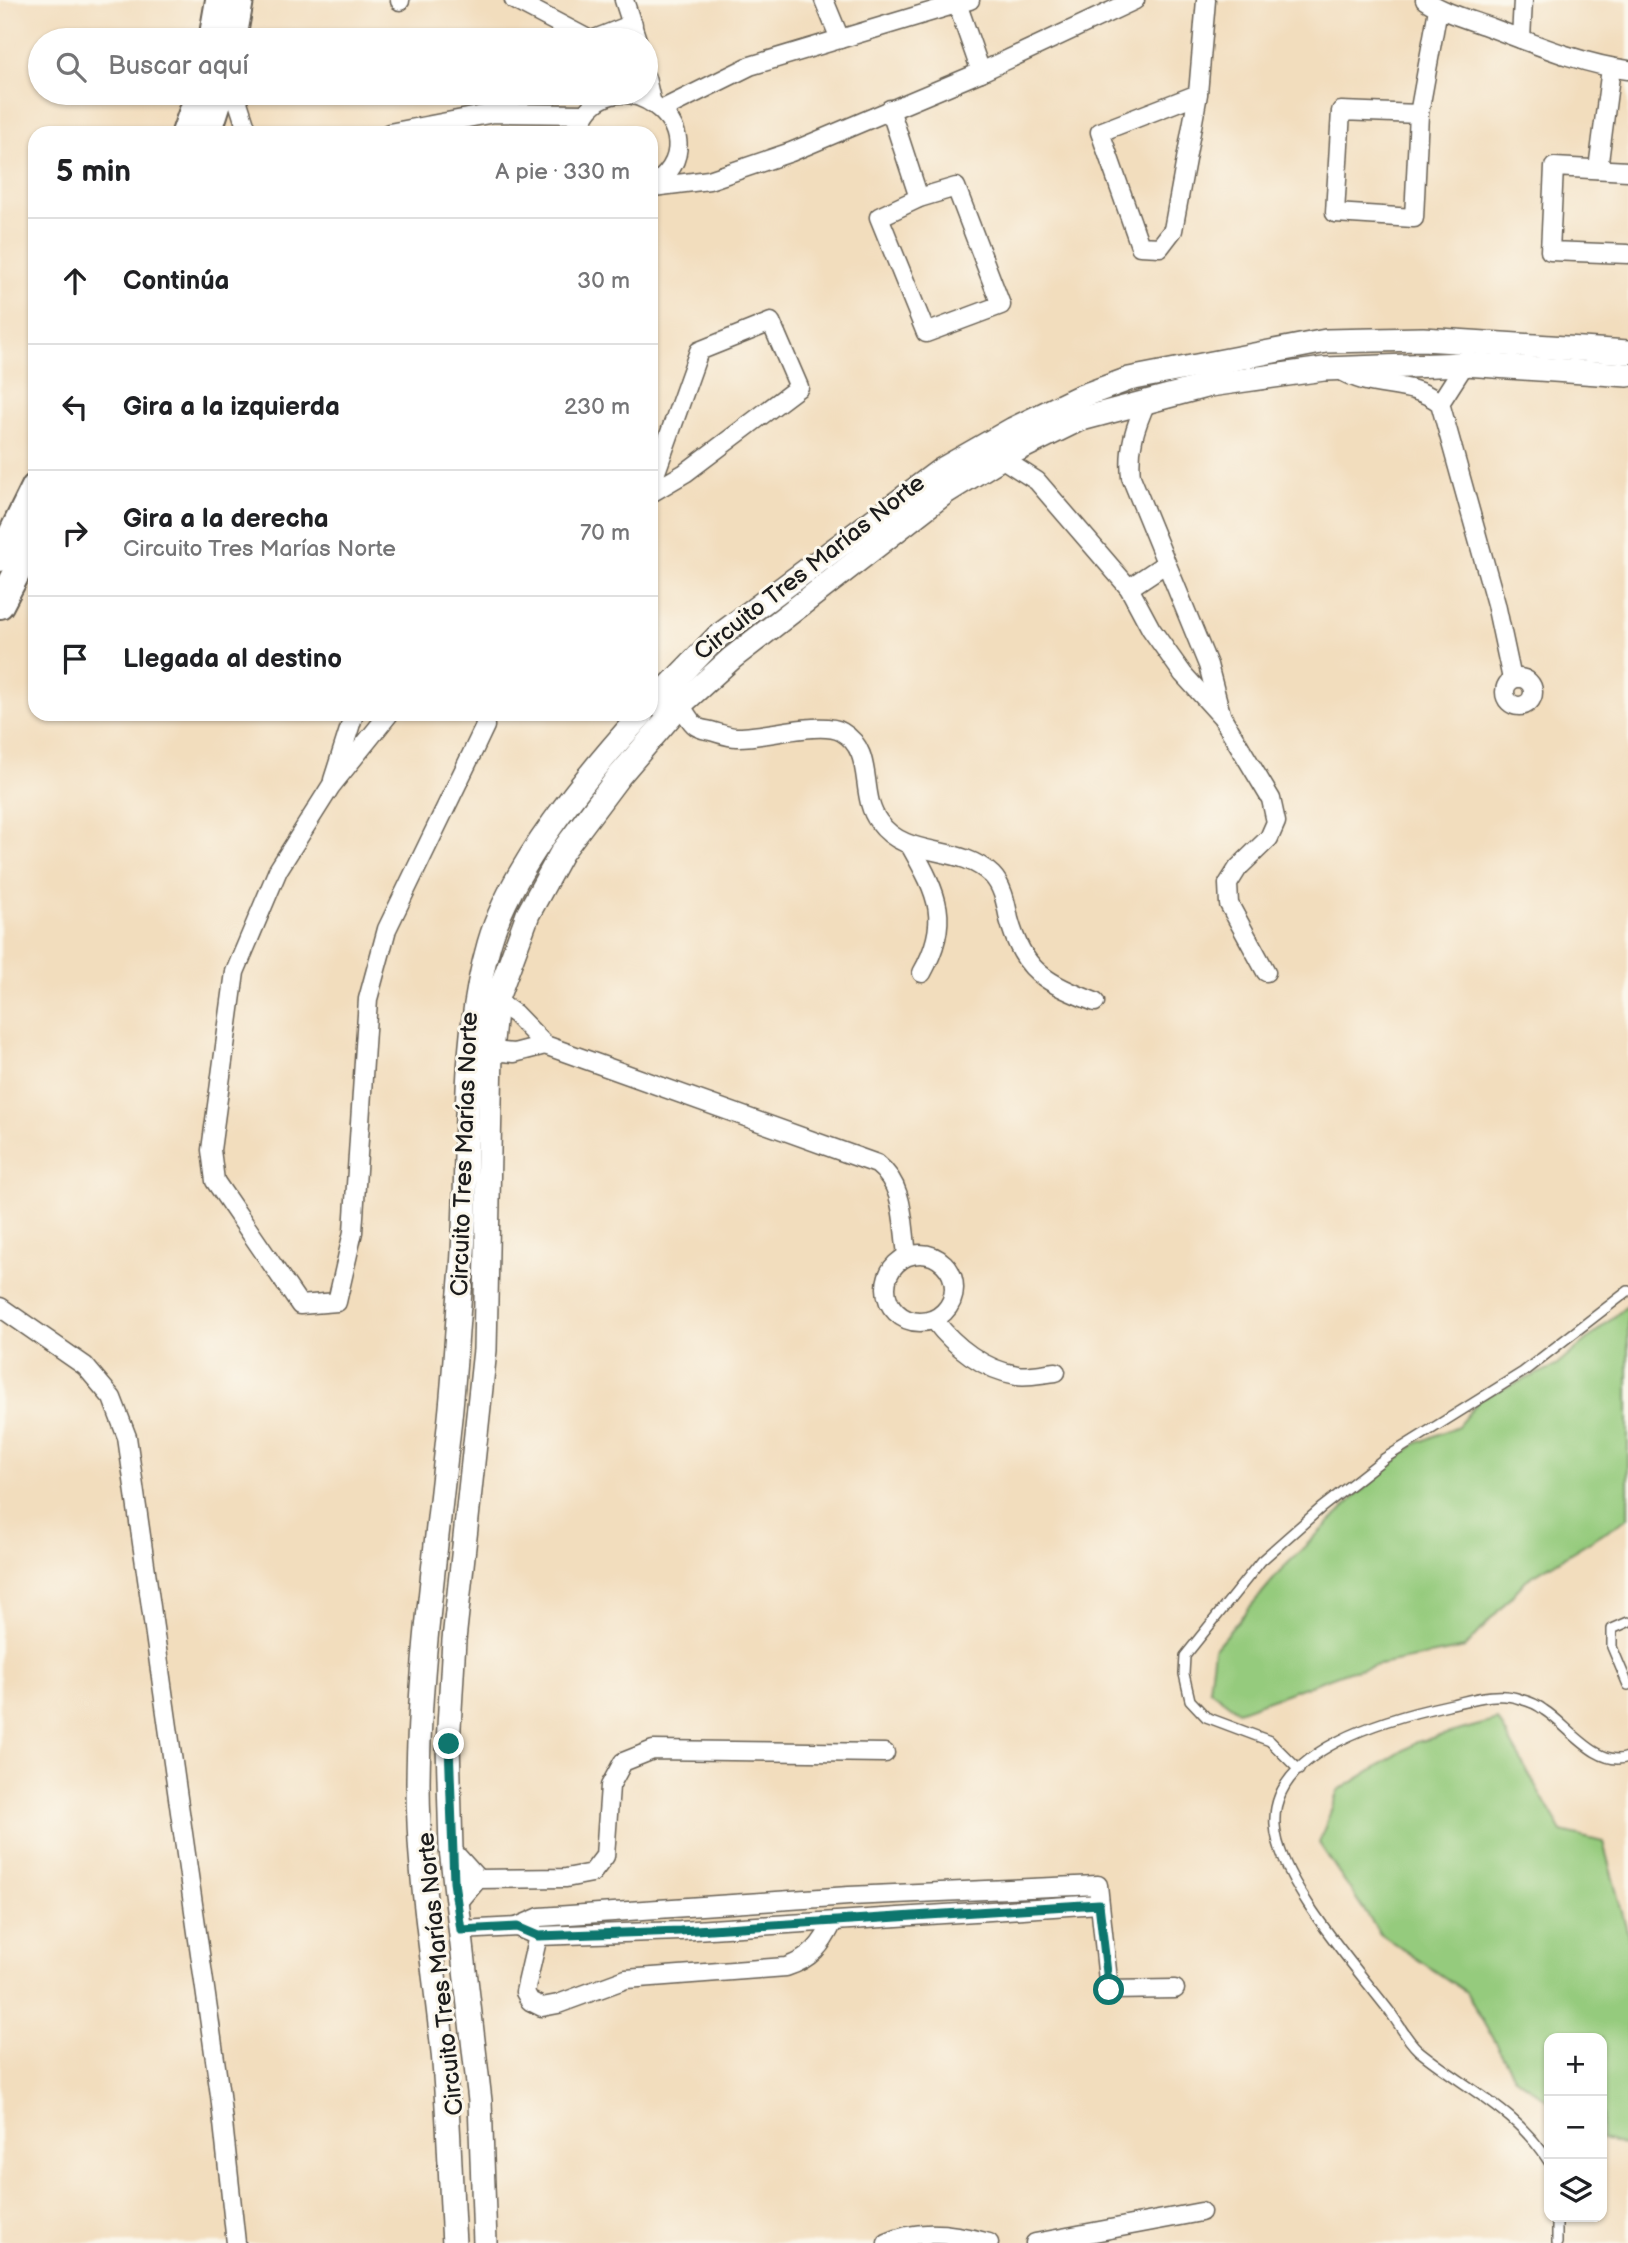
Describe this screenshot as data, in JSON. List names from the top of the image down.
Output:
{
  "streets": {
    "street": ["Circuito Tres Marías Norte"]
  },
  "page": {
    "search": "Buscar aquí",
    "heading": ["5 min", "A pie · 330 m"],
    "list": [
      ["Continúa", "30 m"],
      ["Gira a la izquierda", "230 m"],
      ["Gira a la derecha", "Circuito Tres Marías Norte", "70 m"],
      "Llegada al destino"
    ],
    "map_buttons": ["+", "−"]
  }
}
